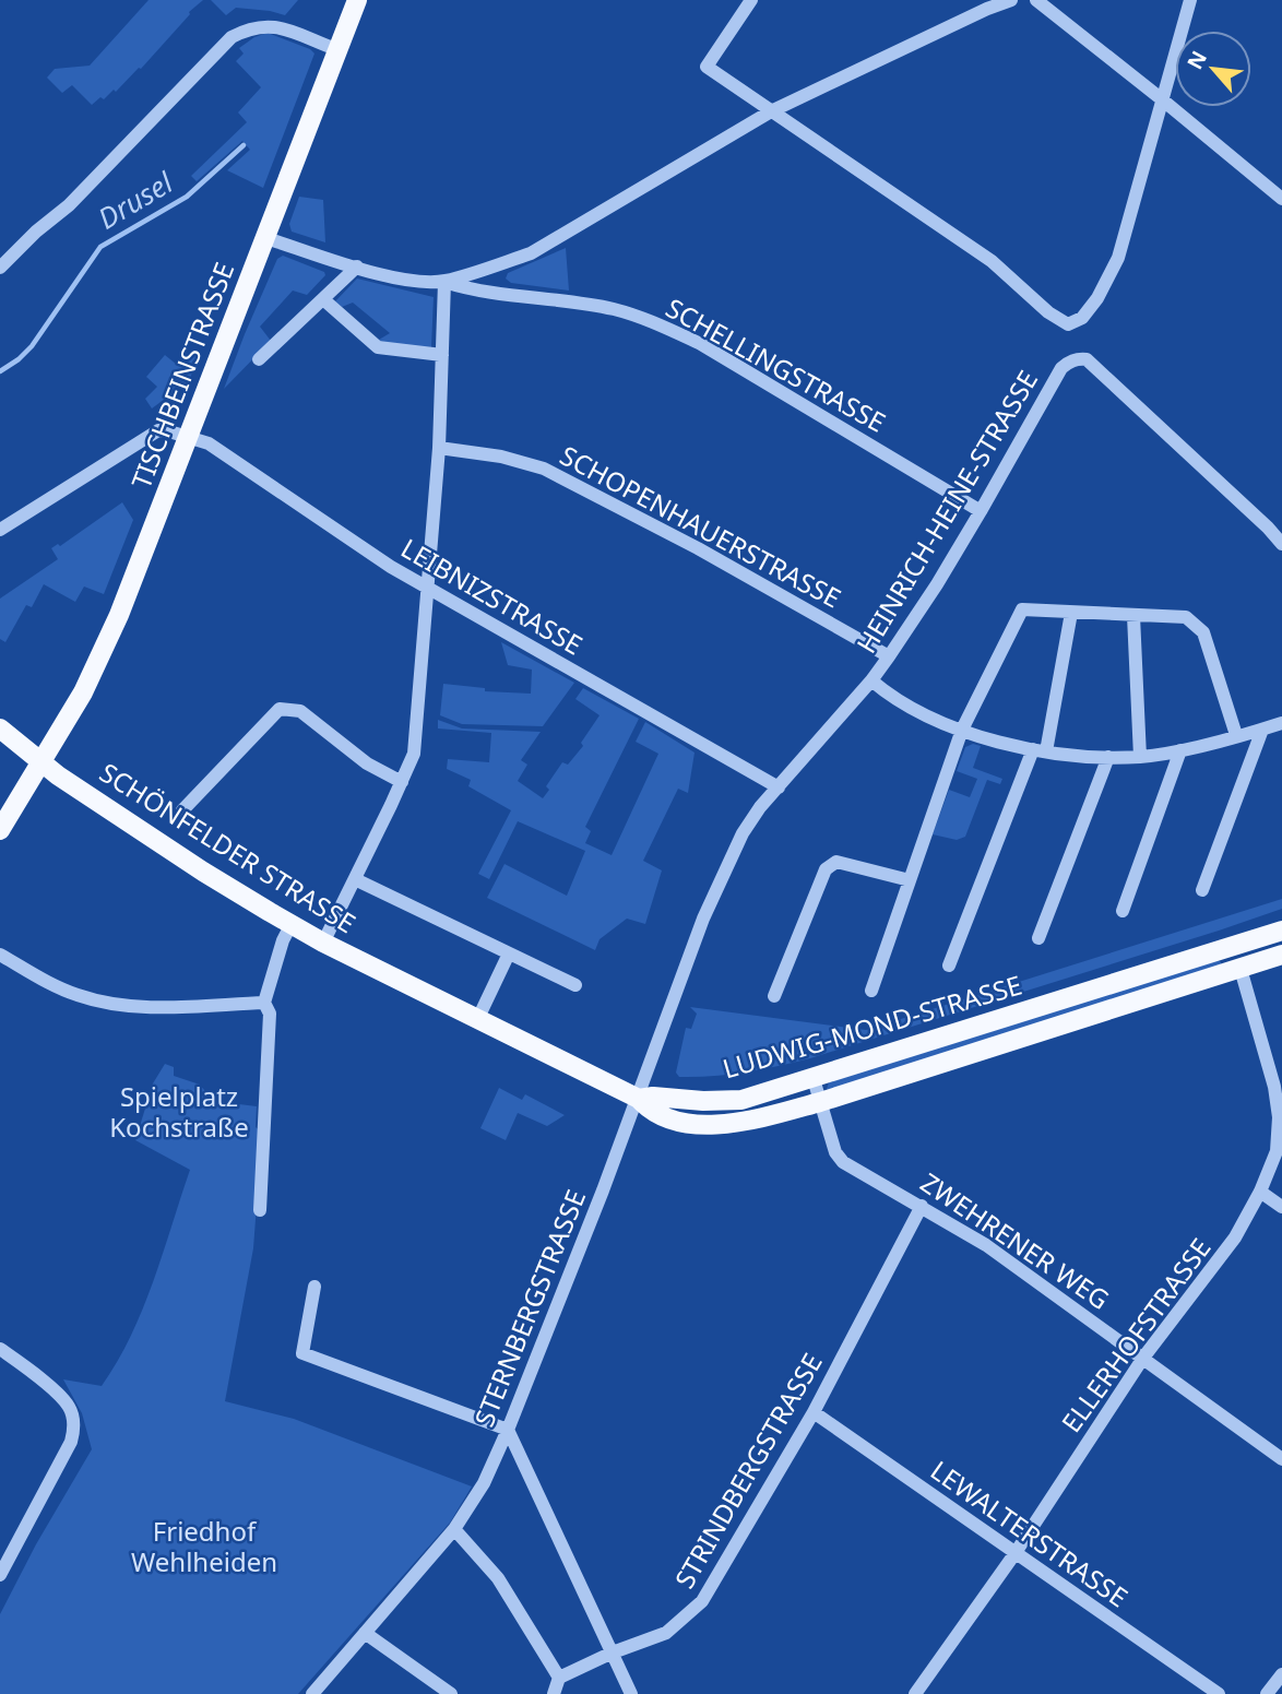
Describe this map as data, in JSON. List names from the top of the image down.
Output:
{
  "streets": {
    "main road": ["TISCHBEINSTRASSE", "SCHÖNFELDER STRASSE", "LUDWIG-MOND-STRASSE"],
    "street": [
      "SCHELLINGSTRASSE",
      "HEINRICH-HEINE-STRASSE",
      "SCHOPENHAUERSTRASSE",
      "LEIBNIZSTRASSE",
      "ZWEHRENER WEG",
      "STERNBERGSTRASSE",
      "ELLERHOFSTRASSE",
      "STRINDBERGSTRASSE",
      "LEWALTERSTRASSE"
    ]
  },
  "crossings": [
    ["SCHELLINGSTRASSE", "HEINRICH-HEINE-STRASSE"],
    ["TISCHBEINSTRASSE", "LEIBNIZSTRASSE"],
    ["TISCHBEINSTRASSE", "SCHÖNFELDER STRASSE"],
    ["HEINRICH-HEINE-STRASSE", "SCHOPENHAUERSTRASSE"],
    ["HEINRICH-HEINE-STRASSE", "LEIBNIZSTRASSE"],
    ["HEINRICH-HEINE-STRASSE", "SCHÖNFELDER STRASSE"],
    ["HEINRICH-HEINE-STRASSE", "LUDWIG-MOND-STRASSE"],
    ["HEINRICH-HEINE-STRASSE", "STERNBERGSTRASSE"],
    ["SCHÖNFELDER STRASSE", "LUDWIG-MOND-STRASSE"],
    ["SCHÖNFELDER STRASSE", "STERNBERGSTRASSE"],
    ["LUDWIG-MOND-STRASSE", "ZWEHRENER WEG"],
    ["LUDWIG-MOND-STRASSE", "STERNBERGSTRASSE"],
    ["LUDWIG-MOND-STRASSE", "ELLERHOFSTRASSE"],
    ["ZWEHRENER WEG", "ELLERHOFSTRASSE"],
    ["ZWEHRENER WEG", "STRINDBERGSTRASSE"],
    ["ELLERHOFSTRASSE", "LEWALTERSTRASSE"],
    ["STRINDBERGSTRASSE", "LEWALTERSTRASSE"]
  ],
  "water": ["Drusel"],
  "parks": ["Spielplatz Kochstraße", "Friedhof Wehlheiden"],
  "north": "top left"
}
